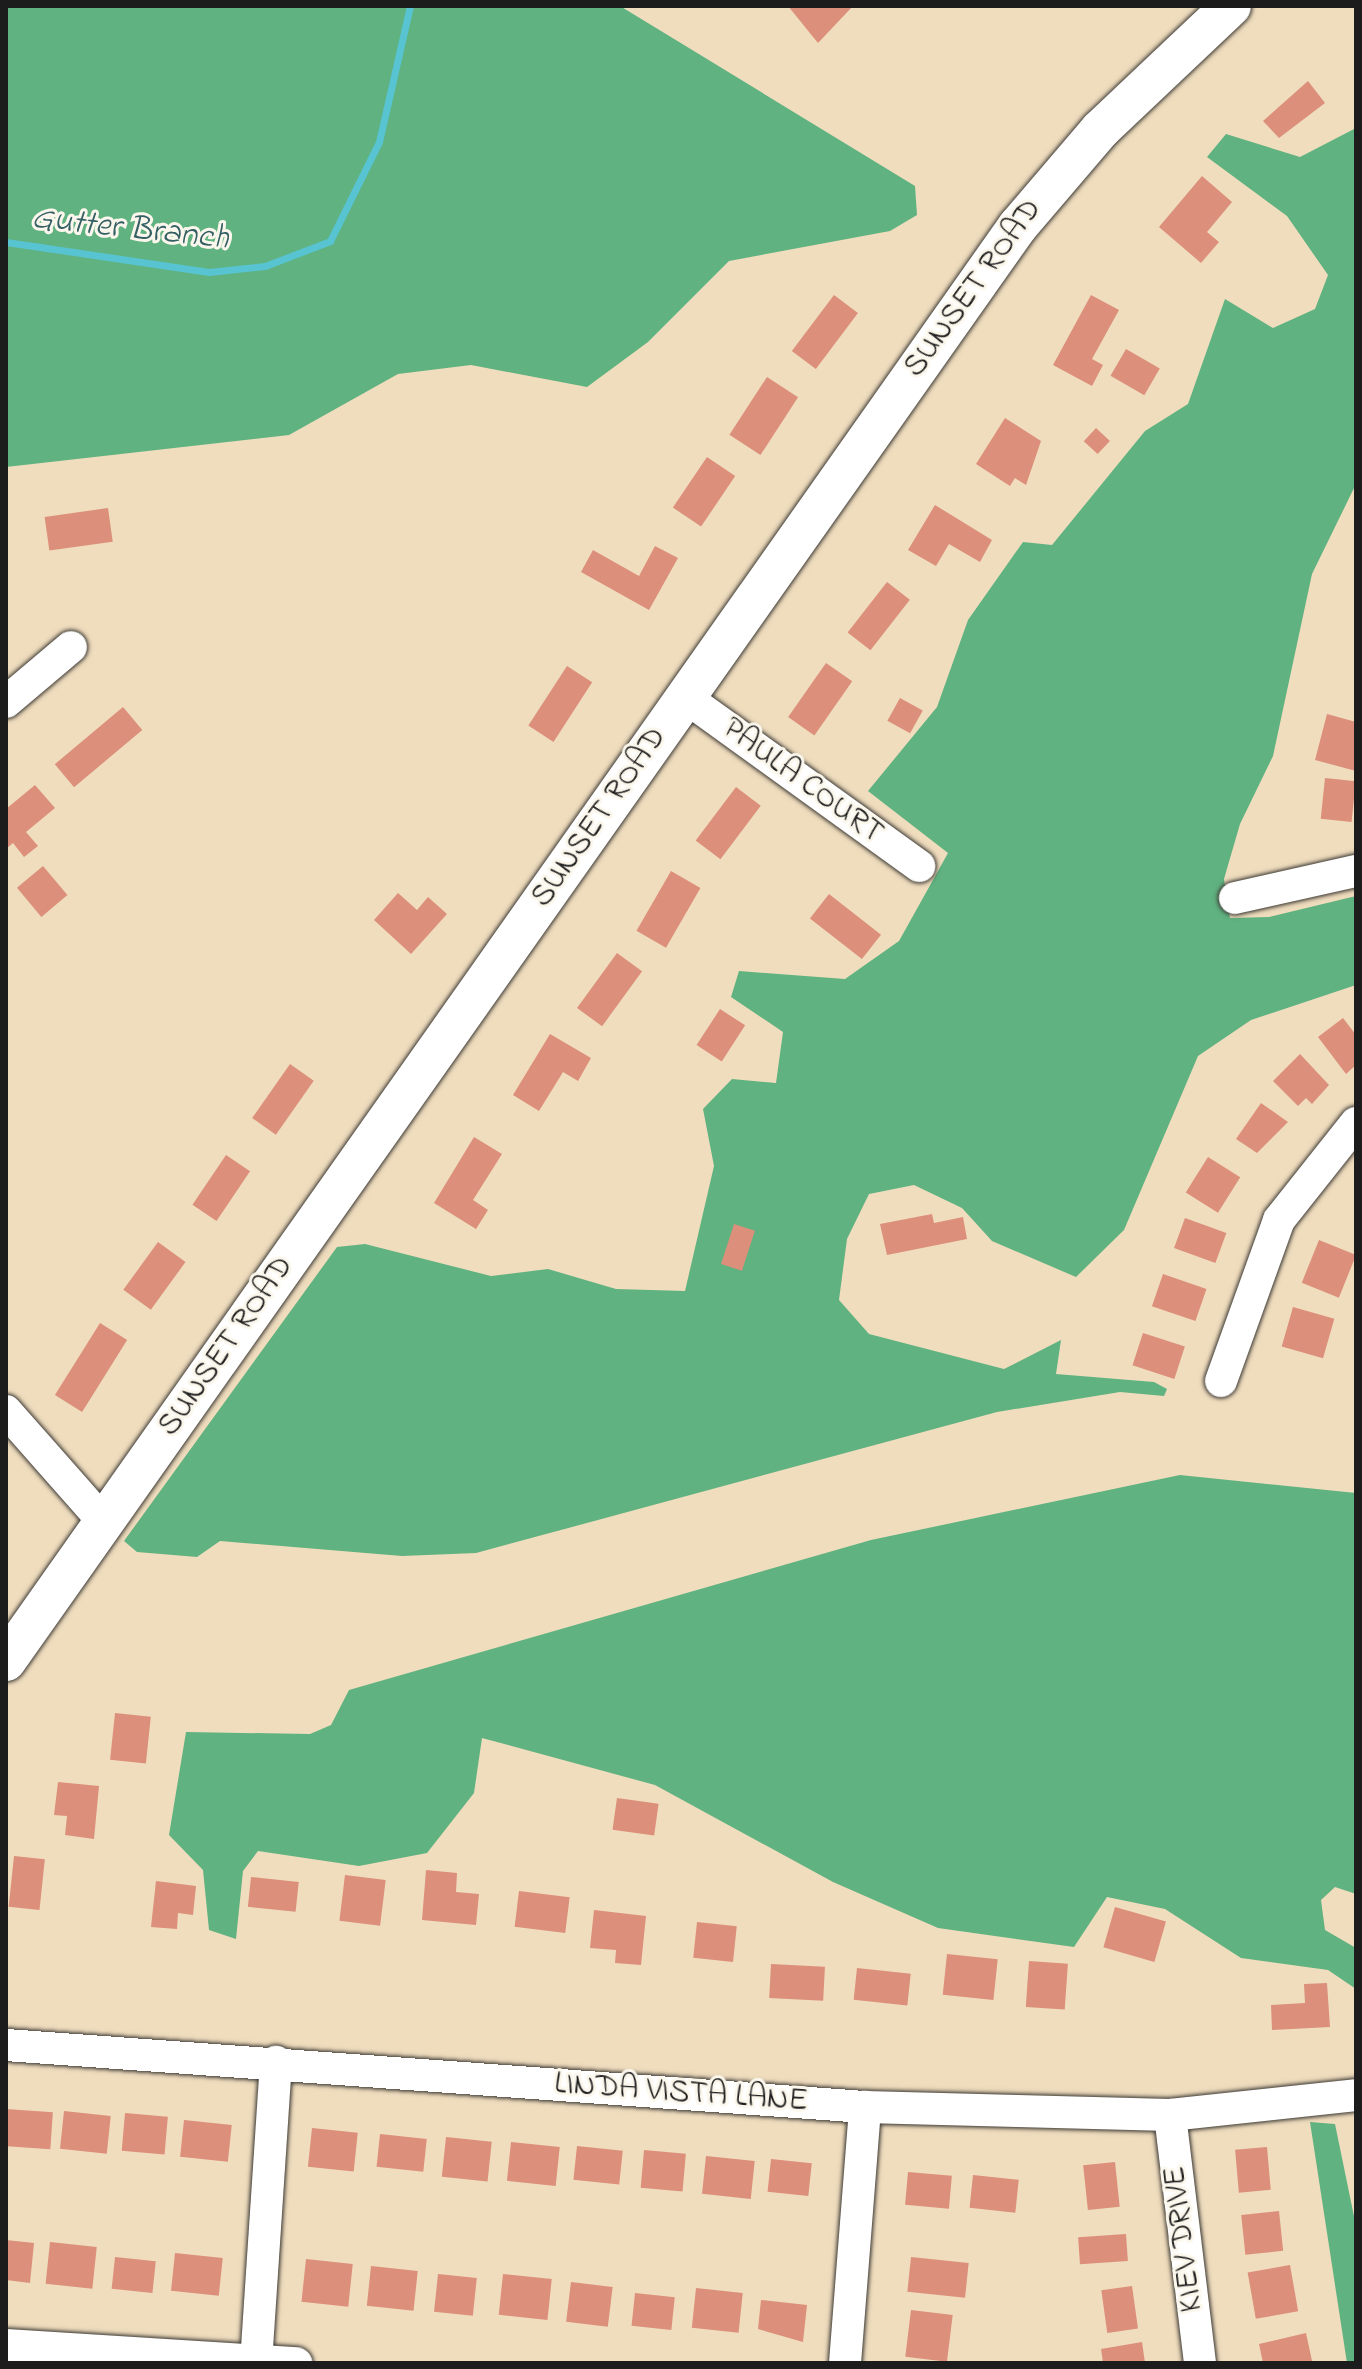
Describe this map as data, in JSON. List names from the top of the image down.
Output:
{
  "streets": {
    "main road": ["SUNSET ROAD"],
    "street": ["PAULA COURT", "LINDA VISTA LANE", "KIEV DRIVE"]
  },
  "crossings": [
    ["SUNSET ROAD", "PAULA COURT"],
    ["LINDA VISTA LANE", "KIEV DRIVE"]
  ],
  "water": ["Gutter Branch"]
}
